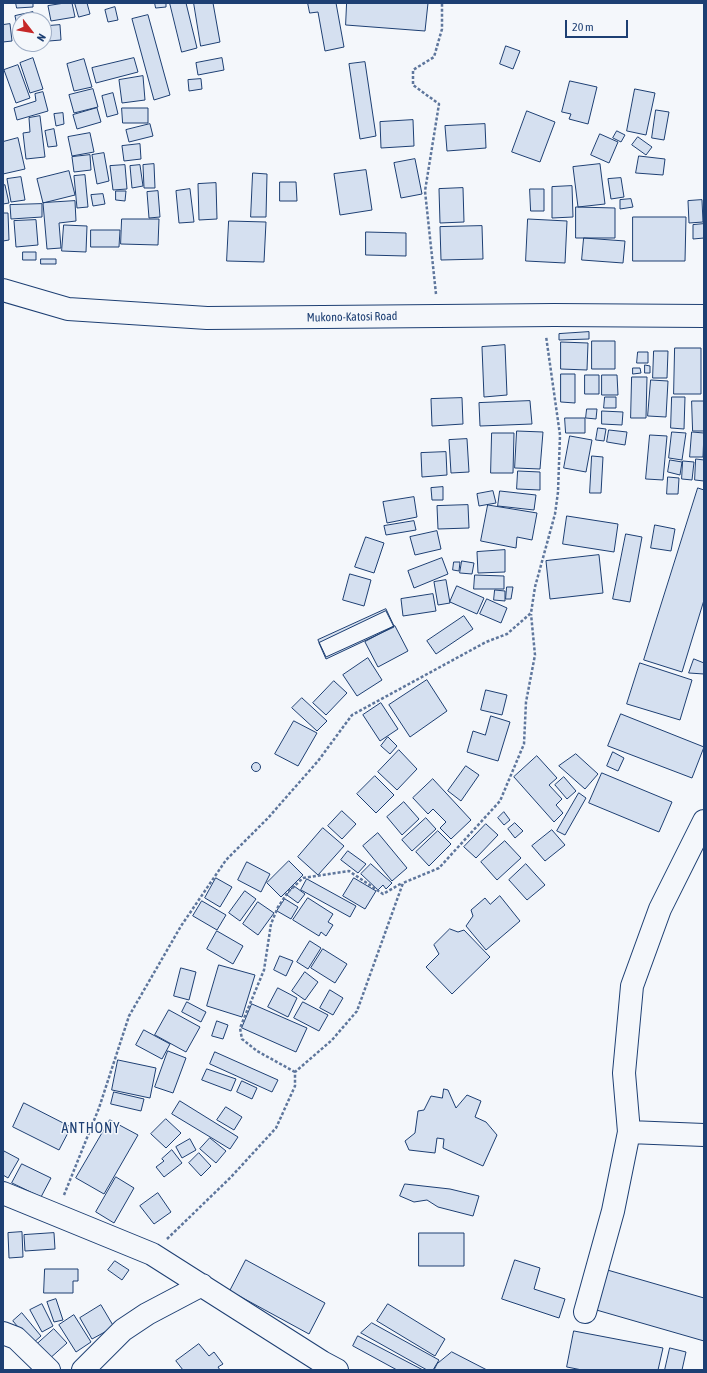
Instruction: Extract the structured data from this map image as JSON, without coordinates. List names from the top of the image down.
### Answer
{
  "streets": {
    "street": ["Mukono-Katosi Road"]
  },
  "districts": ["ANTHONY"],
  "scale_bar": "20 m",
  "north": "bottom right"
}
